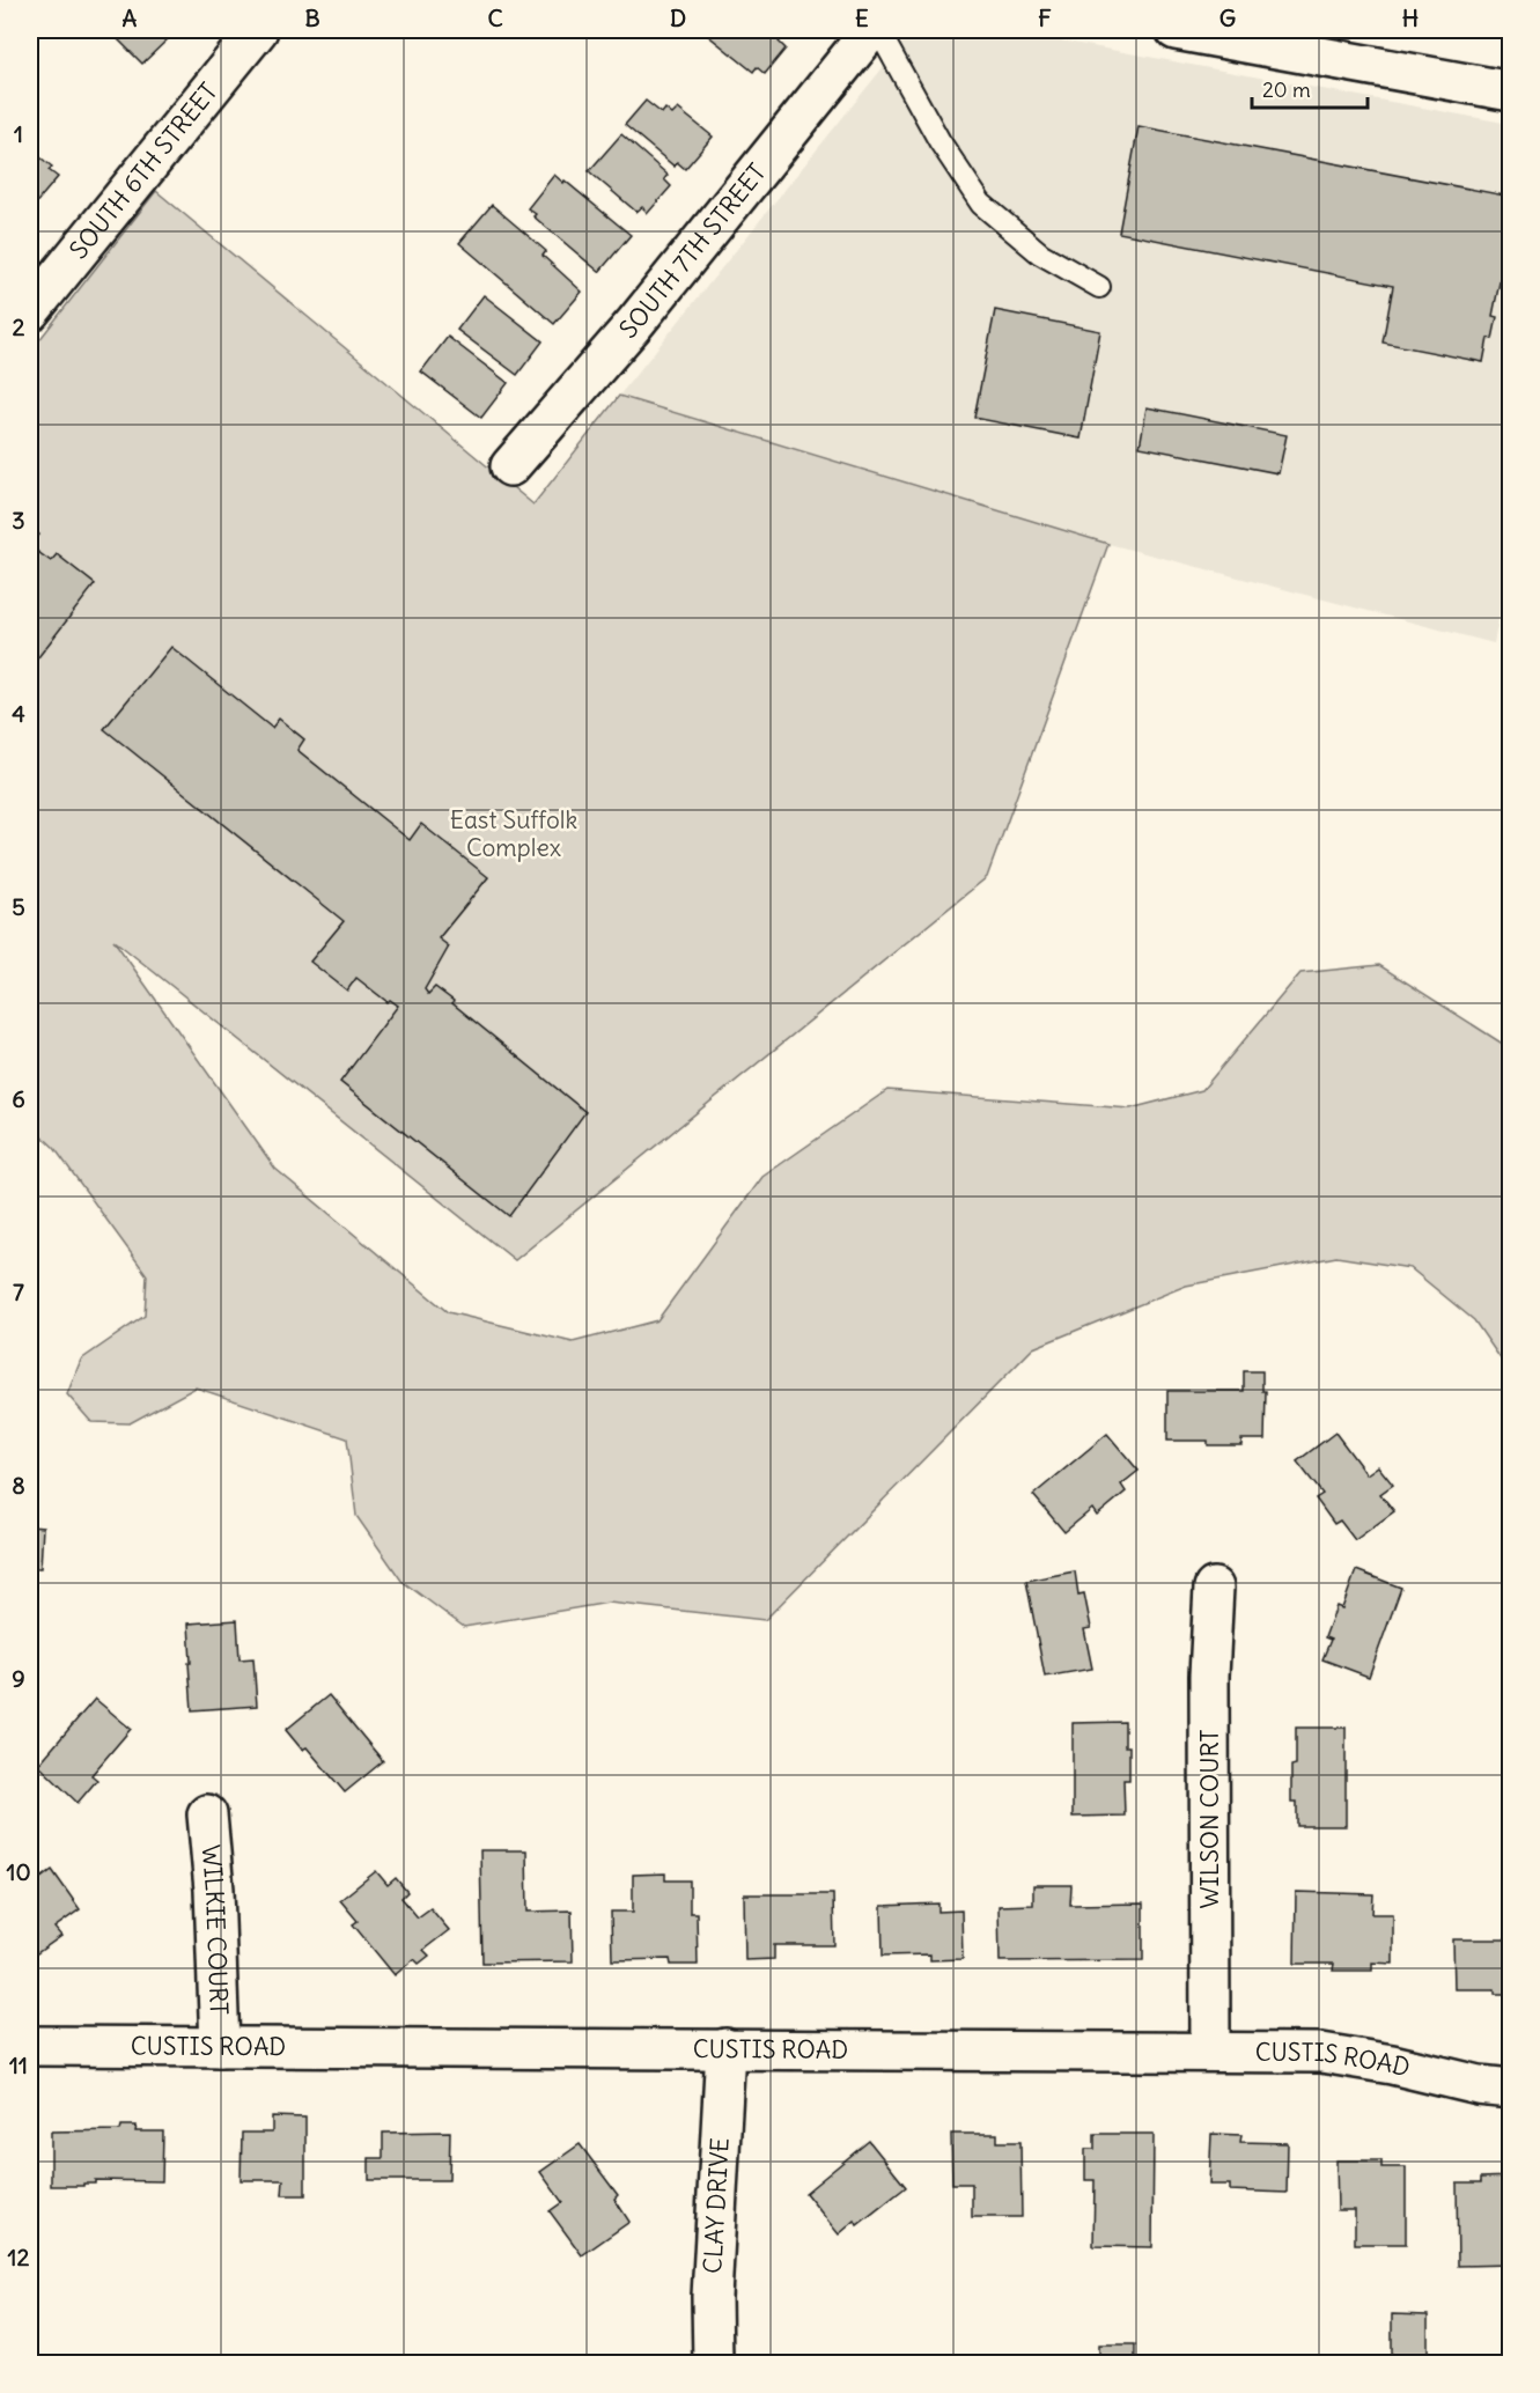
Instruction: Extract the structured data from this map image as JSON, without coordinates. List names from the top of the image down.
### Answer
{
  "streets": {
    "street": [
      "SOUTH 6TH STREET",
      "SOUTH 7TH STREET",
      "WILSON COURT",
      "WILKIE COURT",
      "CUSTIS ROAD",
      "CLAY DRIVE"
    ]
  },
  "crossings": [
    ["WILSON COURT", "CUSTIS ROAD"],
    ["WILKIE COURT", "CUSTIS ROAD"],
    ["CUSTIS ROAD", "CLAY DRIVE"]
  ],
  "parks": ["East Suffolk Complex"],
  "scale_bar": "20 m",
  "grid": {
    "columns": [
      "A",
      "B",
      "C",
      "D",
      "E",
      "F",
      "G",
      "H"
    ],
    "rows": [
      "1",
      "2",
      "3",
      "4",
      "5",
      "6",
      "7",
      "8",
      "9",
      "10",
      "11",
      "12"
    ]
  }
}
